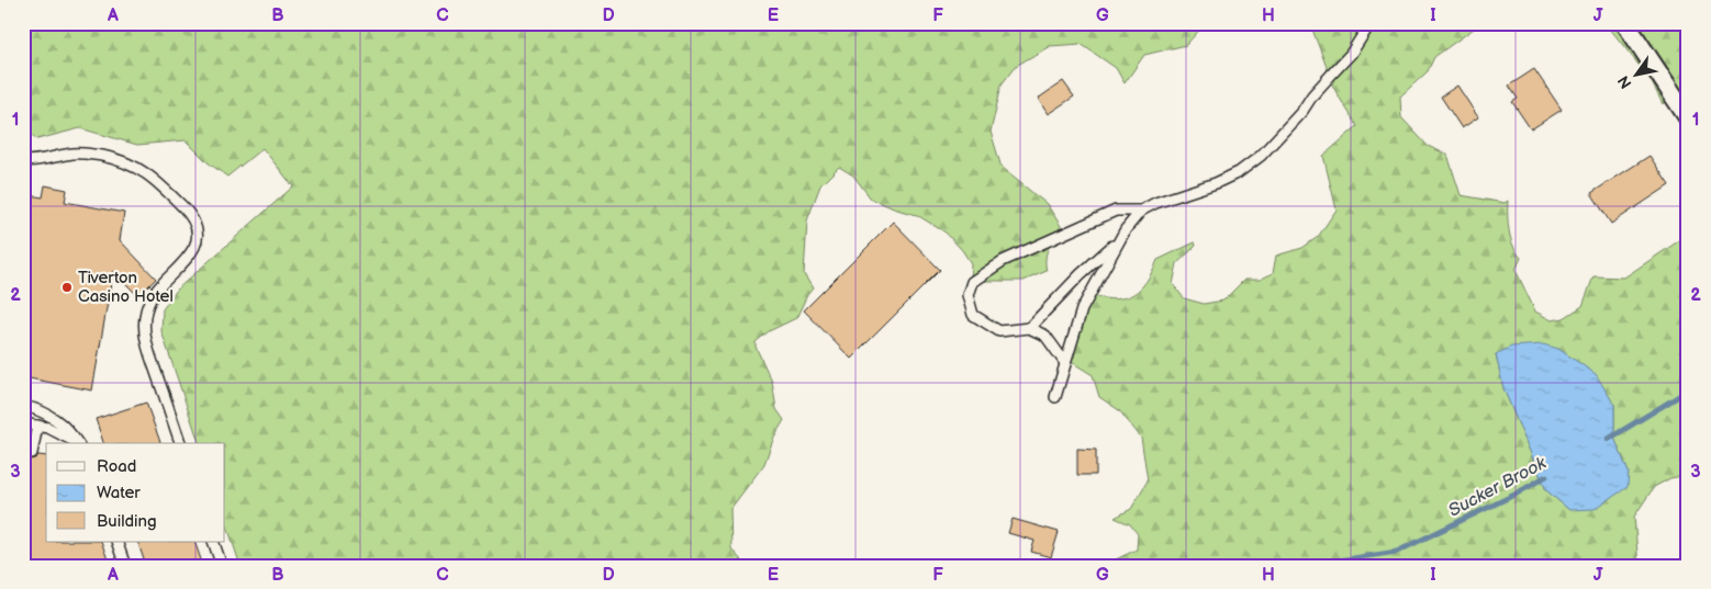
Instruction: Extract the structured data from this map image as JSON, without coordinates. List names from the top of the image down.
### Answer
{
  "water": ["Sucker Brook"],
  "places": ["Tiverton Casino Hotel"],
  "legend": ["Road", "Water", "Building"],
  "north": "bottom left",
  "grid": {
    "columns": [
      "A",
      "B",
      "C",
      "D",
      "E",
      "F",
      "G",
      "H",
      "I",
      "J"
    ],
    "rows": ["1", "2", "3"]
  }
}
